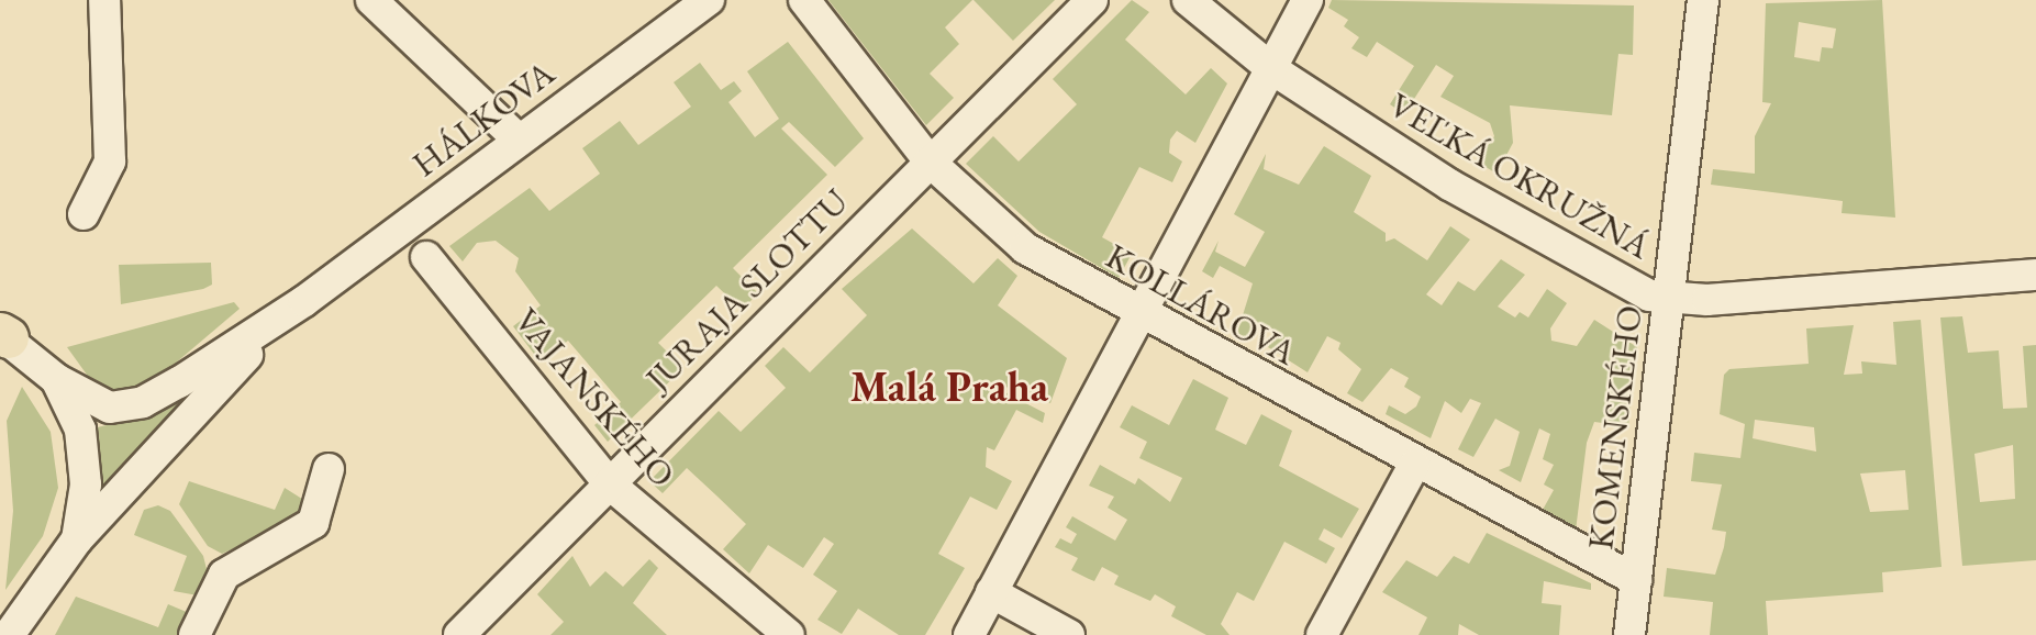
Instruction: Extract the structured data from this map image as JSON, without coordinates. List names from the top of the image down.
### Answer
{
  "streets": {
    "street": [
      "HÁLKOVA",
      "VEĽKÁ OKRUŽNÁ",
      "JURAJA SLOTTU",
      "KOLLÁROVA",
      "VAJANSKÉHO",
      "KOMENSKÉHO"
    ]
  },
  "crossings": [
    ["VEĽKÁ OKRUŽNÁ", "KOMENSKÉHO"],
    ["JURAJA SLOTTU", "KOLLÁROVA"],
    ["JURAJA SLOTTU", "VAJANSKÉHO"],
    ["KOLLÁROVA", "KOMENSKÉHO"]
  ],
  "districts": ["Malá Praha"]
}
